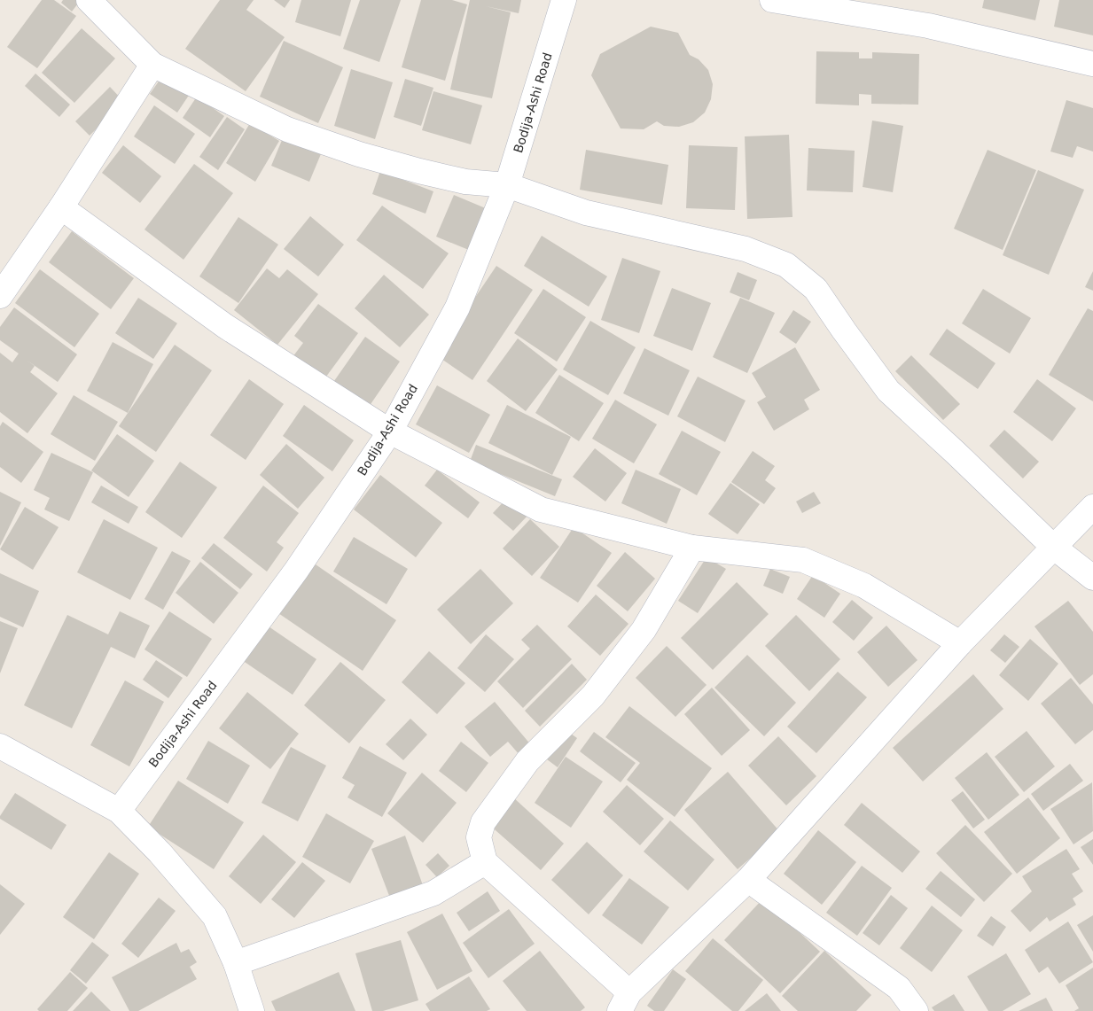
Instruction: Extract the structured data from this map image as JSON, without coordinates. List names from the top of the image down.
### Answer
{
  "streets": {
    "street": ["Bodija-Ashi Road"]
  }
}
